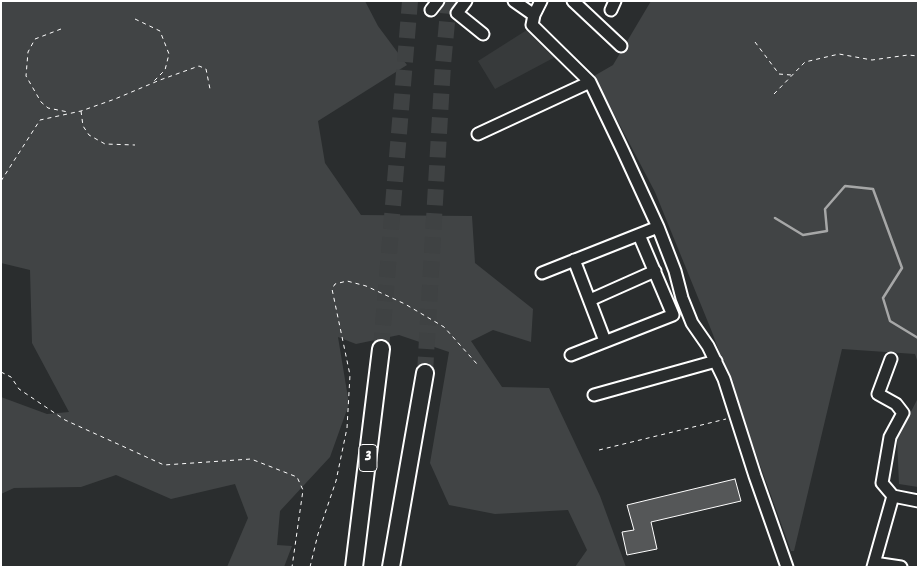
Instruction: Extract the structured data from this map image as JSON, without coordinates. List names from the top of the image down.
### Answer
{
  "streets": {
    "highway": ["3"]
  }
}
